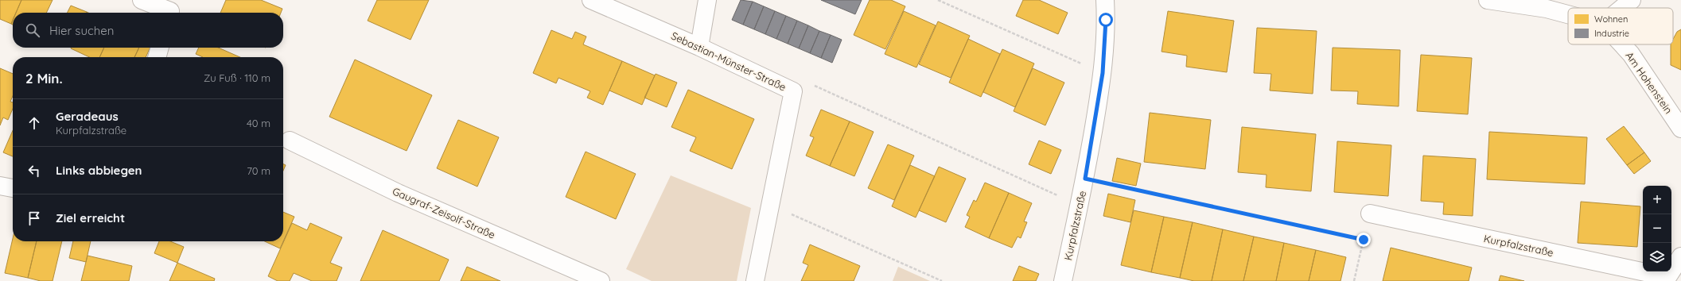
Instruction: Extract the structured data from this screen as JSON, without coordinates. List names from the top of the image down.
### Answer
{
  "streets": {
    "street": [
      "Sebastian-Münster-Straße",
      "Am Hohenstein",
      "Gaugraf-Zeisolf-Straße",
      "Kurpfalzstraße"
    ]
  },
  "legend": ["Wohnen", "Industrie"],
  "page": {
    "search": "Hier suchen",
    "heading": ["2 Min.", "Zu Fuß · 110 m"],
    "list": [
      ["Geradeaus", "Kurpfalzstraße", "40 m"],
      ["Links abbiegen", "70 m"],
      "Ziel erreicht"
    ],
    "map_buttons": ["+", "−"]
  }
}
